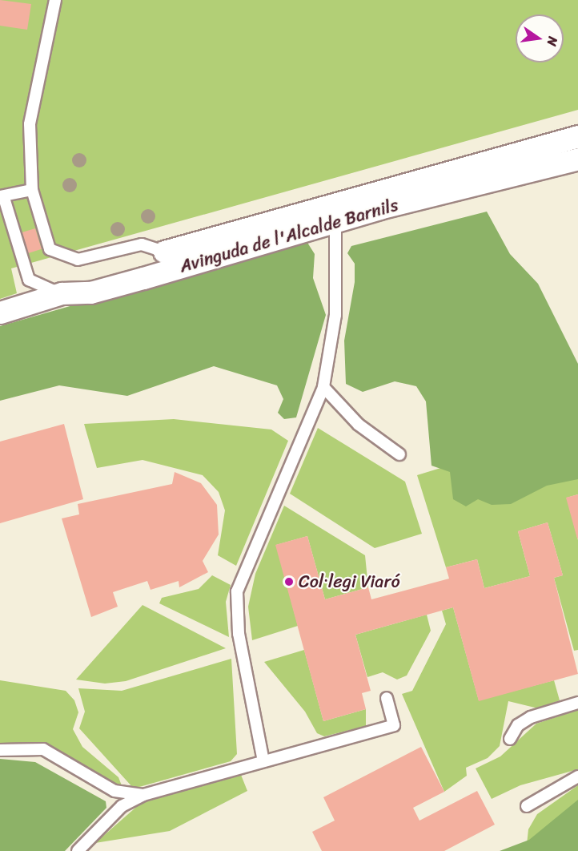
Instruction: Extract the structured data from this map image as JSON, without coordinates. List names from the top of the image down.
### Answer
{
  "streets": {
    "street": ["Avinguda de l'Alcalde Barnils"]
  },
  "places": ["Col·legi Viaró"],
  "north": "right"
}
